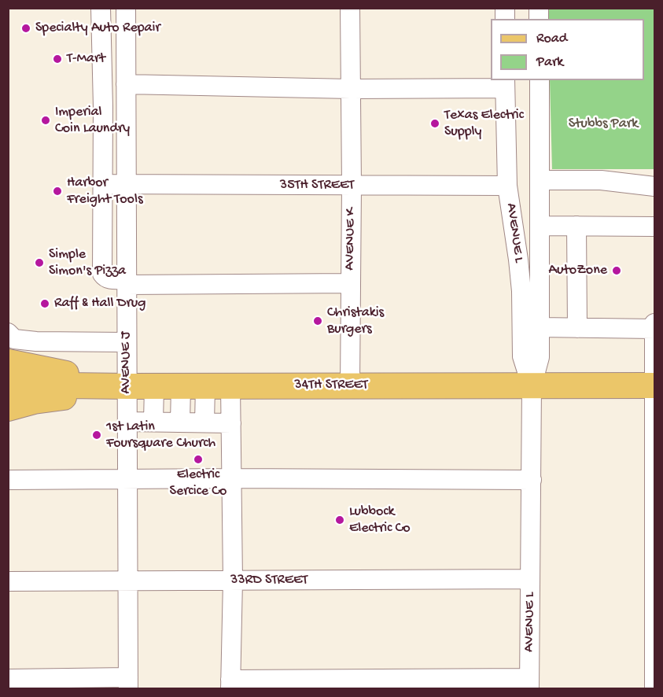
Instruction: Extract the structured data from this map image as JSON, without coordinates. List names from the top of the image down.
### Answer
{
  "streets": {
    "main road": ["34TH STREET"],
    "street": [
      "35TH STREET",
      "AVENUE L",
      "AVENUE K",
      "AVENUE J",
      "33RD STREET"
    ]
  },
  "crossings": [
    ["35TH STREET", "AVENUE L"],
    ["35TH STREET", "AVENUE K"],
    ["35TH STREET", "AVENUE J"],
    ["AVENUE L", "34TH STREET"],
    ["AVENUE L", "33RD STREET"],
    ["AVENUE K", "34TH STREET"],
    ["AVENUE J", "34TH STREET"],
    ["AVENUE J", "33RD STREET"]
  ],
  "parks": ["Stubbs Park"],
  "places": [
    "Specialty Auto Repair",
    "T-Mart",
    "Imperial Coin Laundry",
    "Texas Electric Supply",
    "Harbor Freight Tools",
    "Simple Simon's Pizza",
    "AutoZone",
    "Raff & Hall Drug",
    "Christakis Burgers",
    "1st Latin Foursquare Church",
    "Electric Sercice Co",
    "Lubbock Electric Co"
  ],
  "legend": ["Road", "Park"]
}
